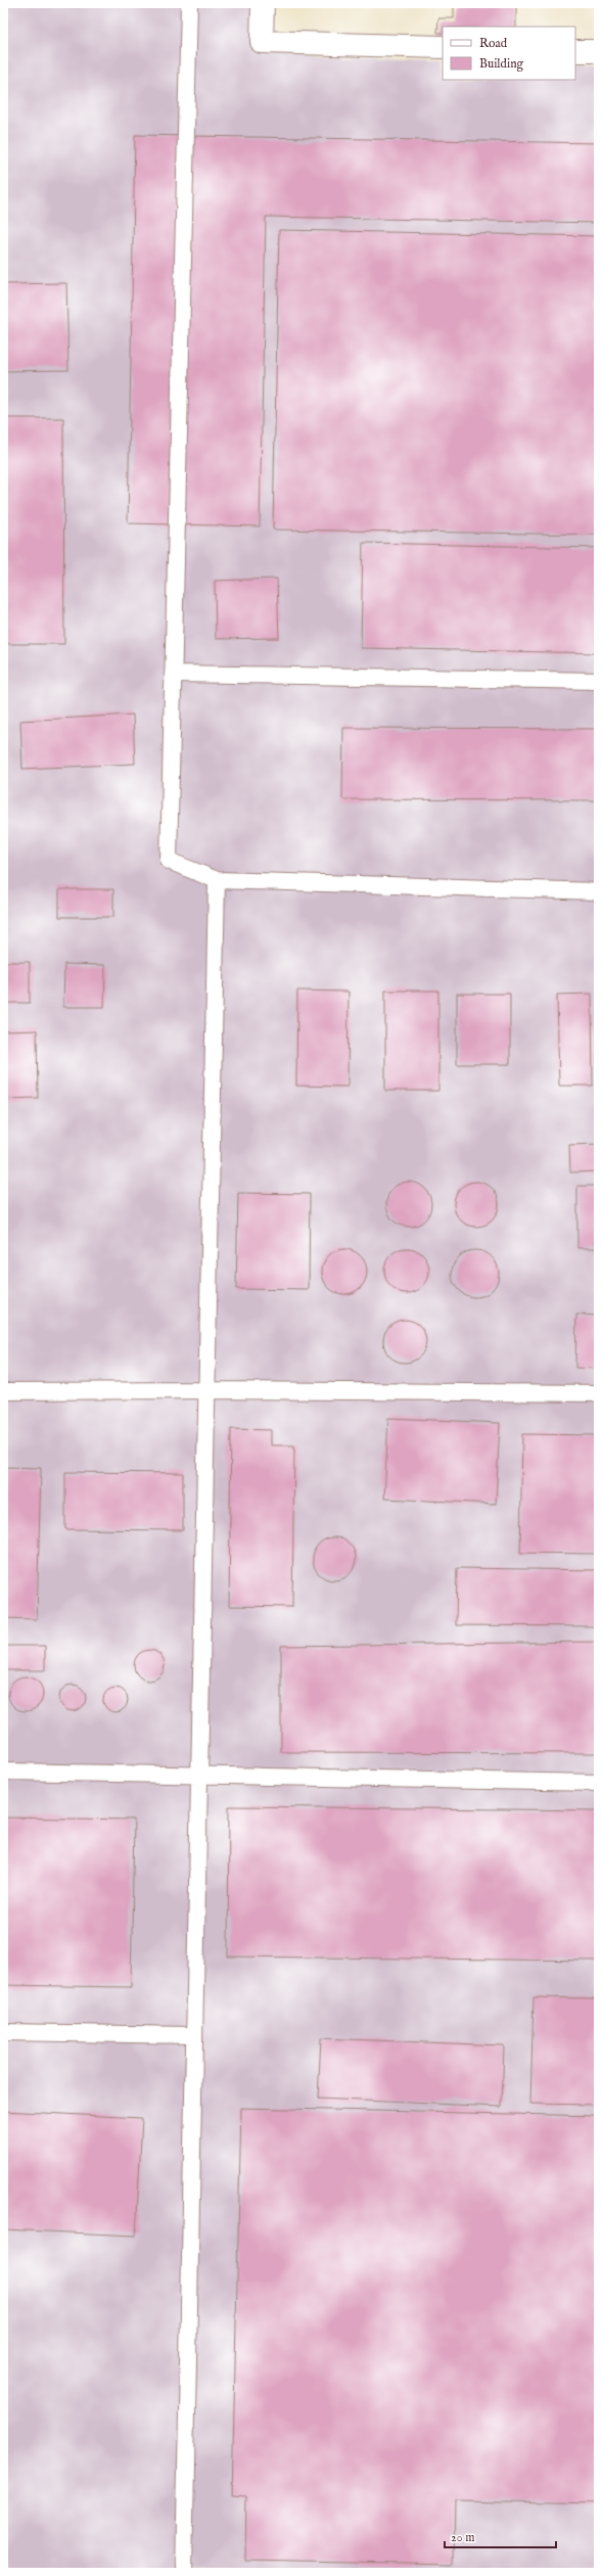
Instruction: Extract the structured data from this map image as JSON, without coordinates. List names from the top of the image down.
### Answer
{
  "legend": ["Road", "Building"],
  "scale_bar": "20 m"
}
